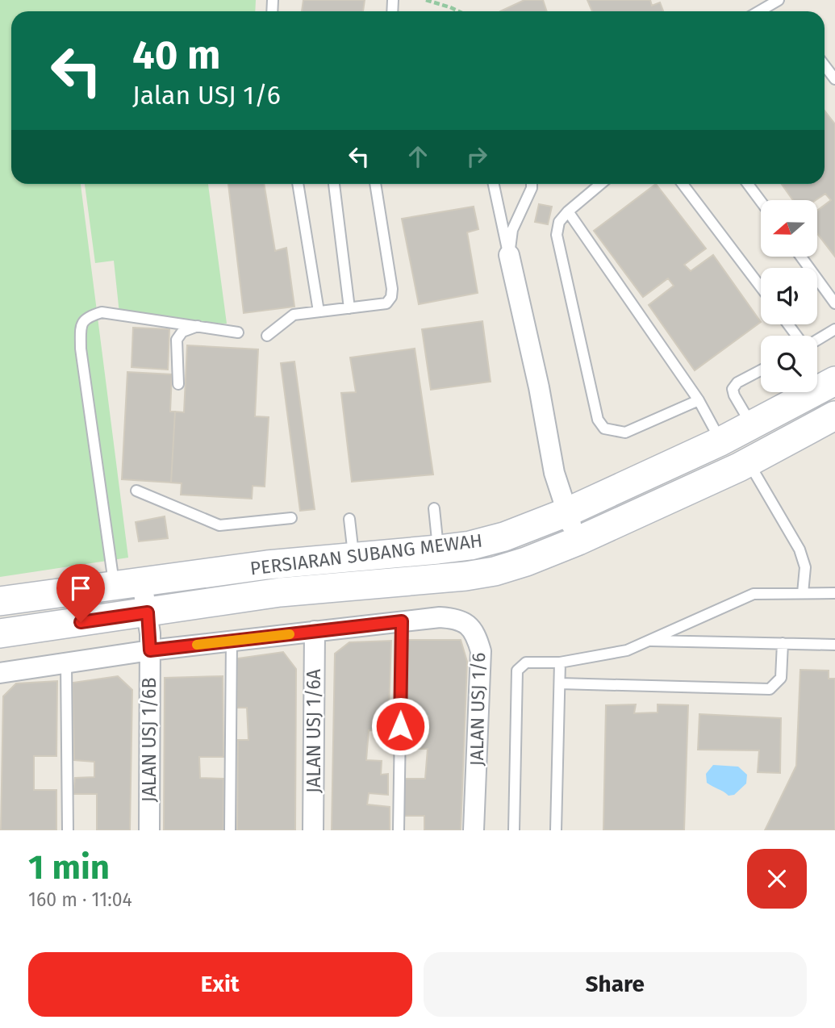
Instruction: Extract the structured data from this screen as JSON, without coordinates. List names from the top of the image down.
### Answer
{
  "streets": {
    "main road": ["PERSIARAN SUBANG MEWAH"],
    "street": ["JALAN USJ 1/6", "JALAN USJ 1/6A", "JALAN USJ 1/6B"]
  },
  "crossings": [
    ["PERSIARAN SUBANG MEWAH", "JALAN USJ 1/6B"],
    ["JALAN USJ 1/6", "JALAN USJ 1/6A"],
    ["JALAN USJ 1/6", "JALAN USJ 1/6B"]
  ],
  "north": "left",
  "page": {
    "turn": ["40 m", "Jalan USJ 1/6"],
    "heading": ["1 min", "160 m · 11:04"],
    "buttons": ["Exit", "Share"]
  }
}
